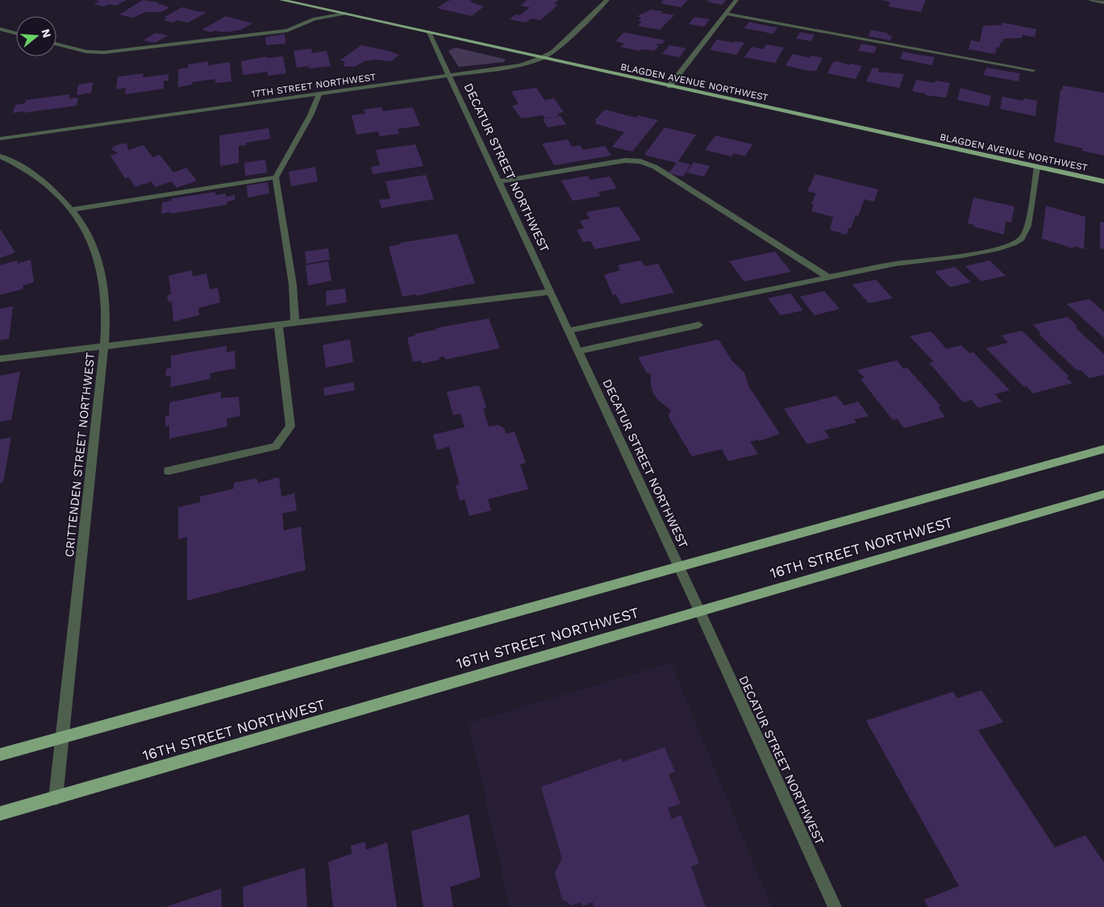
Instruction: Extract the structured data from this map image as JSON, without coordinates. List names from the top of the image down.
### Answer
{
  "streets": {
    "main road": ["BLAGDEN AVENUE NORTHWEST", "16TH STREET NORTHWEST"],
    "street": ["17TH STREET NORTHWEST", "DECATUR STREET NORTHWEST", "CRITTENDEN STREET NORTHWEST"]
  },
  "crossings": [
    ["BLAGDEN AVENUE NORTHWEST", "17TH STREET NORTHWEST"],
    ["BLAGDEN AVENUE NORTHWEST", "DECATUR STREET NORTHWEST"],
    ["17TH STREET NORTHWEST", "DECATUR STREET NORTHWEST"],
    ["DECATUR STREET NORTHWEST", "16TH STREET NORTHWEST"],
    ["CRITTENDEN STREET NORTHWEST", "16TH STREET NORTHWEST"]
  ],
  "north": "right"
}
